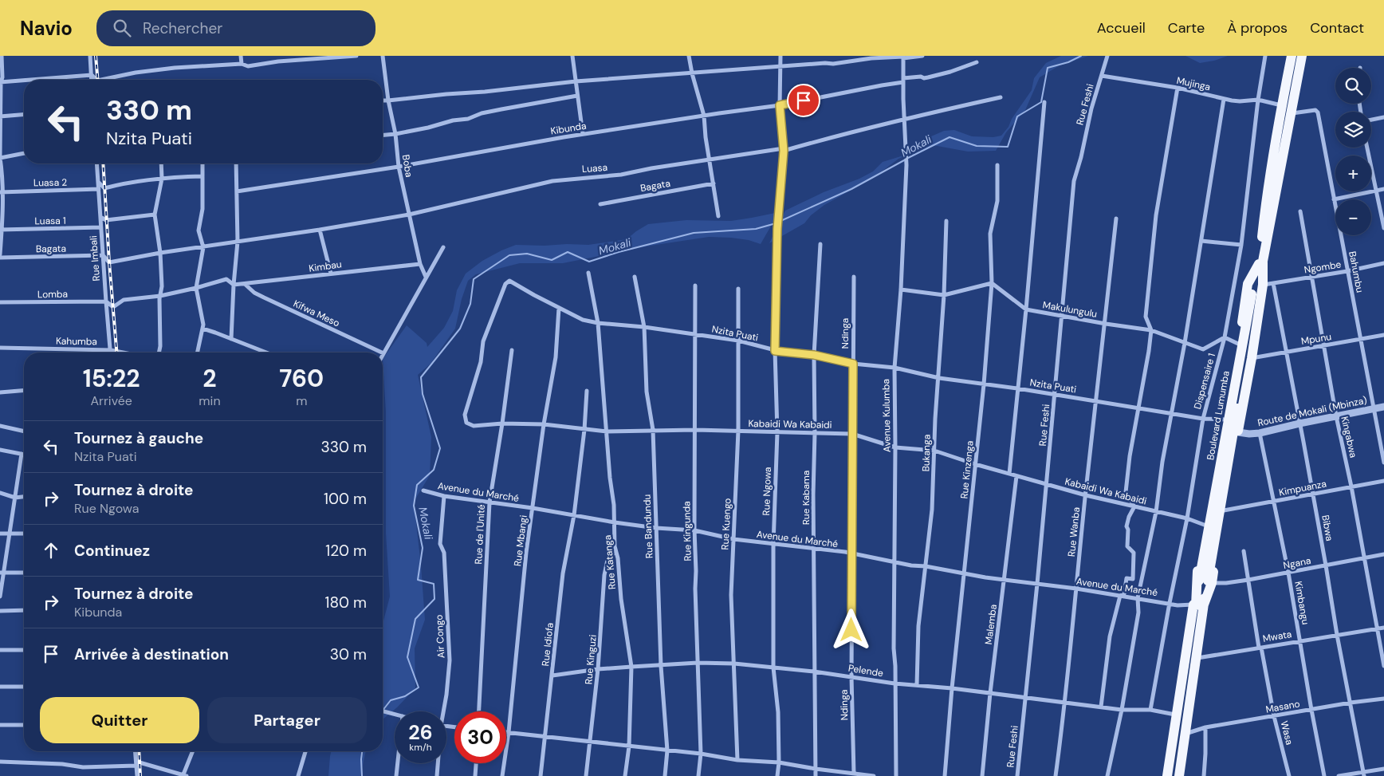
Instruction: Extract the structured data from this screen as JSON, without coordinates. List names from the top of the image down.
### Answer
{
  "streets": {
    "highway": ["Boulevard Lumumba"],
    "street": [
      "Mujinga",
      "Rue Feshi",
      "Kibunda",
      "Boba",
      "Luasa",
      "Luasa 2",
      "Bagata",
      "Luasa 1",
      "Rue Imbali",
      "Kimbau",
      "Ngombe",
      "Bahumbu",
      "Lomba",
      "Makulungulu",
      "Kifwa Meso",
      "Nzita Puati",
      "Ndinga",
      "Mpunu",
      "Kahumba",
      "Dispensaire 1",
      "Route de Mokali (Mbinza)",
      "Avenue Kulumba",
      "Kabaidi Wa Kabaidi",
      "Kingabwa",
      "Bukanga",
      "Rue Kinzenga",
      "Kimpuanza",
      "Rue Ngowa",
      "Avenue du Marché",
      "Rue Kabama",
      "Rue Kuengo",
      "Rue Bandundu",
      "Bibwa",
      "Rue Kingunda",
      "Rue Wanba",
      "Rue de l'Unité",
      "Rue Mbangi",
      "Rue Katanga",
      "Ngana",
      "Kimbangu",
      "Malemba",
      "Air Congo",
      "Mwata",
      "Rue Idiofa",
      "Rue Kinguzi",
      "Pelende",
      "Masano",
      "Wasa"
    ]
  },
  "crossings": [
    ["Mujinga", "Rue Feshi"],
    ["Mujinga", "Dispensaire 1"],
    ["Mujinga", "Boulevard Lumumba"],
    ["Rue Feshi", "Makulungulu"],
    ["Rue Feshi", "Nzita Puati"],
    ["Rue Feshi", "Kabaidi Wa Kabaidi"],
    ["Rue Feshi", "Avenue du Marché"],
    ["Rue Feshi", "Pelende"],
    ["Kibunda", "Boba"],
    ["Kibunda", "Avenue Kulumba"],
    ["Kibunda", "Rue Ngowa"],
    ["Boba", "Luasa"],
    ["Boba", "Kimbau"],
    ["Luasa", "Bagata"],
    ["Luasa", "Avenue Kulumba"],
    ["Luasa", "Rue Ngowa"],
    ["Luasa 2", "Rue Imbali"],
    ["Bagata", "Rue Imbali"],
    ["Luasa 1", "Rue Imbali"],
    ["Rue Imbali", "Lomba"],
    ["Rue Imbali", "Kahumba"],
    ["Kimbau", "Kifwa Meso"],
    ["Ngombe", "Bahumbu"],
    ["Ngombe", "Kingabwa"],
    ["Ngombe", "Bibwa"],
    ["Bahumbu", "Mpunu"],
    ["Bahumbu", "Route de Mokali (Mbinza)"],
    ["Bahumbu", "Boulevard Lumumba"],
    ["Makulungulu", "Dispensaire 1"],
    ["Makulungulu", "Rue Kinzenga"],
    ["Makulungulu", "Rue Wanba"],
    ["Nzita Puati", "Ndinga"],
    ["Nzita Puati", "Dispensaire 1"],
    ["Nzita Puati", "Avenue Kulumba"],
    ["Nzita Puati", "Kabaidi Wa Kabaidi"],
    ["Nzita Puati", "Bukanga"],
    ["Nzita Puati", "Rue Kinzenga"],
    ["Nzita Puati", "Rue Ngowa"],
    ["Nzita Puati", "Rue Kabama"],
    ["Nzita Puati", "Rue Kuengo"],
    ["Nzita Puati", "Rue Bandundu"],
    ["Nzita Puati", "Rue Kingunda"],
    ["Nzita Puati", "Rue Wanba"],
    ["Nzita Puati", "Rue Mbangi"],
    ["Nzita Puati", "Rue Katanga"],
    ["Ndinga", "Kabaidi Wa Kabaidi"],
    ["Ndinga", "Avenue du Marché"],
    ["Ndinga", "Pelende"],
    ["Mpunu", "Kingabwa"],
    ["Mpunu", "Bibwa"],
    ["Dispensaire 1", "Kabaidi Wa Kabaidi"],
    ["Dispensaire 1", "Avenue du Marché"],
    ["Dispensaire 1", "Pelende"],
    ["Route de Mokali (Mbinza)", "Kingabwa"],
    ["Route de Mokali (Mbinza)", "Bibwa"],
    ["Route de Mokali (Mbinza)", "Kimbangu"],
    ["Avenue Kulumba", "Kabaidi Wa Kabaidi"],
    ["Avenue Kulumba", "Avenue du Marché"],
    ["Avenue Kulumba", "Pelende"],
    ["Boulevard Lumumba", "Avenue du Marché"],
    ["Boulevard Lumumba", "Ngana"],
    ["Boulevard Lumumba", "Mwata"],
    ["Boulevard Lumumba", "Pelende"],
    ["Boulevard Lumumba", "Masano"],
    ["Kabaidi Wa Kabaidi", "Bukanga"],
    ["Kabaidi Wa Kabaidi", "Rue Kinzenga"],
    ["Kabaidi Wa Kabaidi", "Rue Ngowa"],
    ["Kabaidi Wa Kabaidi", "Rue Kabama"],
    ["Kabaidi Wa Kabaidi", "Rue Kuengo"],
    ["Kabaidi Wa Kabaidi", "Rue Bandundu"],
    ["Kabaidi Wa Kabaidi", "Rue Kingunda"],
    ["Kabaidi Wa Kabaidi", "Rue Wanba"],
    ["Kabaidi Wa Kabaidi", "Rue de l'Unité"],
    ["Kabaidi Wa Kabaidi", "Rue Mbangi"],
    ["Kabaidi Wa Kabaidi", "Rue Katanga"],
    ["Kabaidi Wa Kabaidi", "Malemba"],
    ["Kabaidi Wa Kabaidi", "Rue Idiofa"],
    ["Kingabwa", "Kimpuanza"],
    ["Kingabwa", "Ngana"],
    ["Kingabwa", "Mwata"],
    ["Bukanga", "Avenue du Marché"],
    ["Bukanga", "Pelende"],
    ["Rue Kinzenga", "Avenue du Marché"],
    ["Rue Kinzenga", "Pelende"],
    ["Kimpuanza", "Bibwa"],
    ["Kimpuanza", "Kimbangu"],
    ["Rue Ngowa", "Avenue du Marché"],
    ["Rue Ngowa", "Pelende"],
    ["Avenue du Marché", "Rue Kabama"],
    ["Avenue du Marché", "Rue Kuengo"],
    ["Avenue du Marché", "Rue Bandundu"],
    ["Avenue du Marché", "Rue Kingunda"],
    ["Avenue du Marché", "Rue Wanba"],
    ["Avenue du Marché", "Rue de l'Unité"],
    ["Avenue du Marché", "Rue Mbangi"],
    ["Avenue du Marché", "Rue Katanga"],
    ["Avenue du Marché", "Malemba"],
    ["Avenue du Marché", "Air Congo"],
    ["Avenue du Marché", "Rue Idiofa"],
    ["Rue Kabama", "Pelende"],
    ["Rue Kuengo", "Pelende"],
    ["Rue Bandundu", "Pelende"],
    ["Bibwa", "Ngana"],
    ["Bibwa", "Mwata"],
    ["Bibwa", "Masano"],
    ["Rue Kingunda", "Pelende"],
    ["Rue Wanba", "Pelende"],
    ["Rue Katanga", "Rue Kinguzi"],
    ["Rue Katanga", "Pelende"],
    ["Ngana", "Kimbangu"],
    ["Ngana", "Wasa"],
    ["Kimbangu", "Mwata"],
    ["Kimbangu", "Masano"],
    ["Malemba", "Pelende"],
    ["Mwata", "Wasa"],
    ["Rue Idiofa", "Pelende"],
    ["Rue Kinguzi", "Pelende"],
    ["Masano", "Wasa"]
  ],
  "water": ["Mokali"],
  "page": {
    "header": "Navio",
    "search": "Rechercher",
    "nav": [
      "Accueil",
      "Carte",
      "À propos",
      "Contact"
    ],
    "map_buttons": ["+", "−"],
    "turn": ["330 m", "Nzita Puati"],
    "eta": [
      "15:22",
      "Arrivée",
      "2",
      "min",
      "760",
      "m"
    ],
    "list": [
      {
        "name": "Tournez à gauche",
        "note": "Nzita Puati",
        "value": "330 m"
      },
      {
        "name": "Tournez à droite",
        "note": "Rue Ngowa",
        "value": "100 m"
      },
      {
        "name": "Continuez",
        "value": "120 m"
      },
      {
        "name": "Tournez à droite",
        "note": "Kibunda",
        "value": "180 m"
      },
      {
        "name": "Arrivée à destination",
        "value": "30 m"
      }
    ],
    "buttons": ["Quitter", "Partager"],
    "speed": "26 km/h",
    "limit": "30"
  }
}
